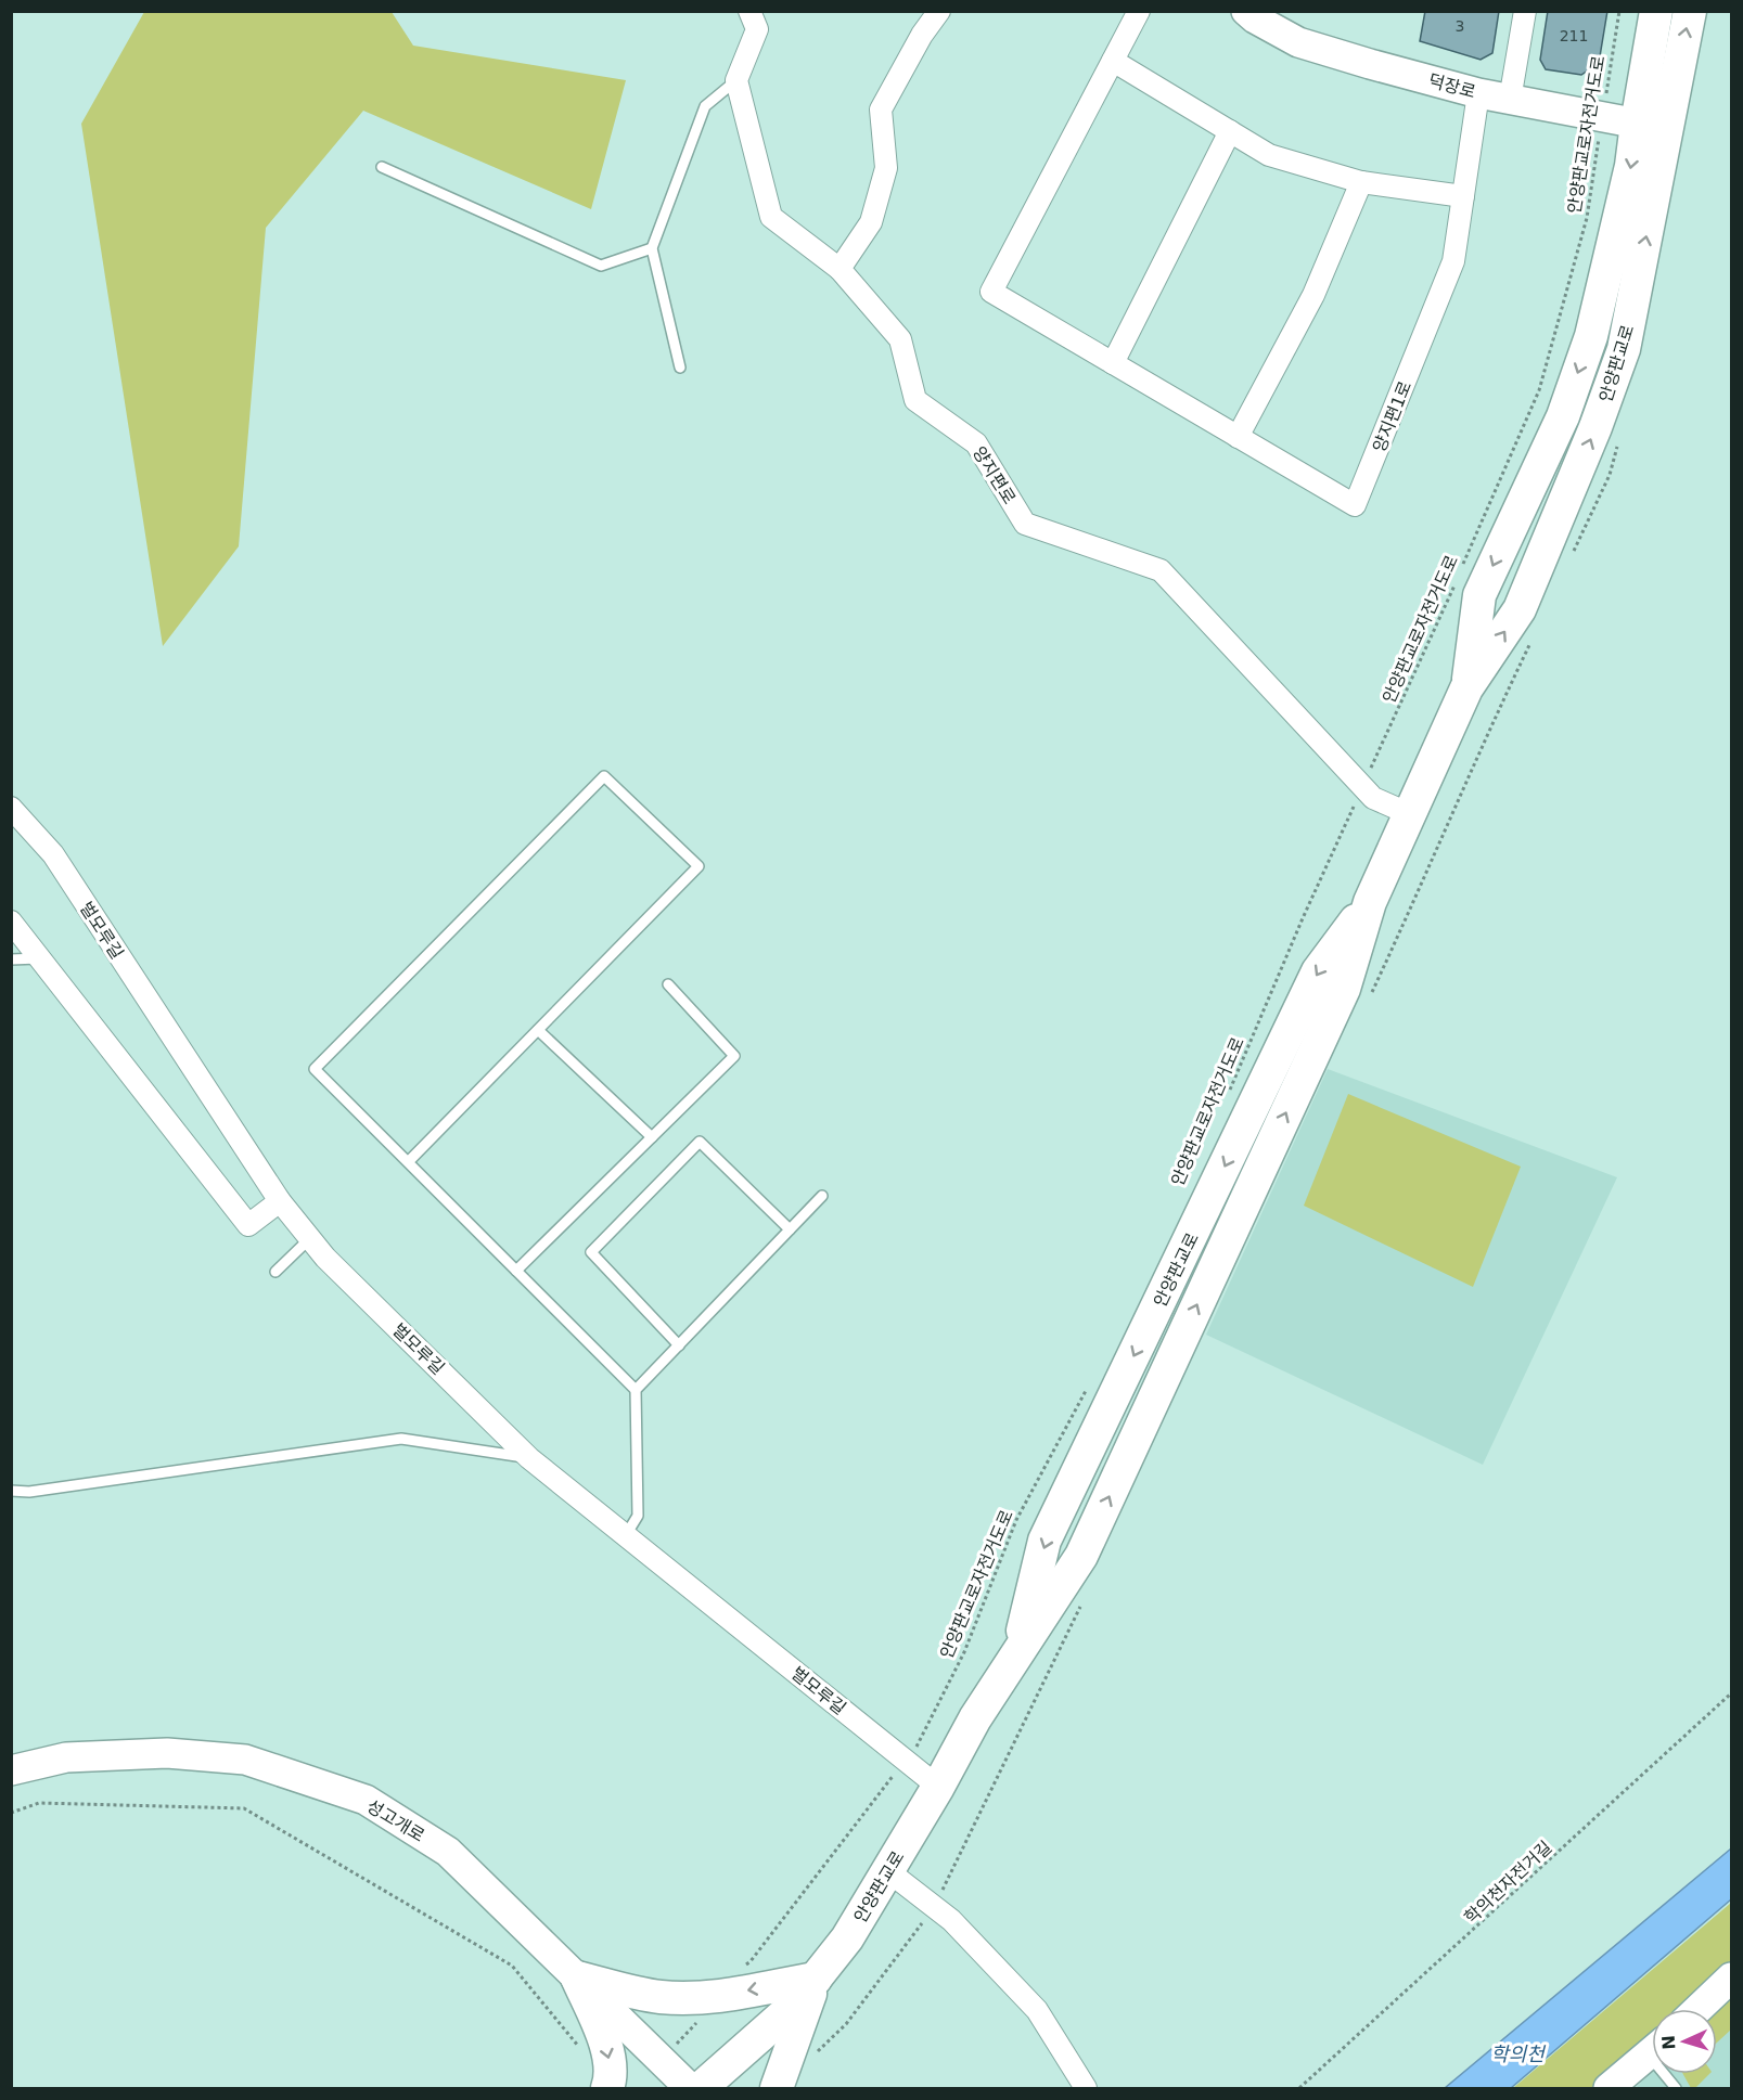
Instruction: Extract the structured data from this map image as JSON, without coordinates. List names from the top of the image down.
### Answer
{
  "streets": {
    "main road": ["안양판교로"],
    "street": [
      "덕장로",
      "양지편1로",
      "양지편로",
      "벌모루길",
      "성고개로"
    ],
    "path": ["안양판교로자전거도로", "학의천자전거길"]
  },
  "crossings": [
    ["덕장로", "안양판교로자전거도로"],
    ["덕장로", "안양판교로"],
    ["덕장로", "양지편1로"],
    ["안양판교로자전거도로", "양지편로"],
    ["안양판교로자전거도로", "벌모루길"],
    ["안양판교로", "양지편로"],
    ["안양판교로", "벌모루길"]
  ],
  "water": ["학의천"],
  "house_numbers": ["3", "211"],
  "north": "left"
}
